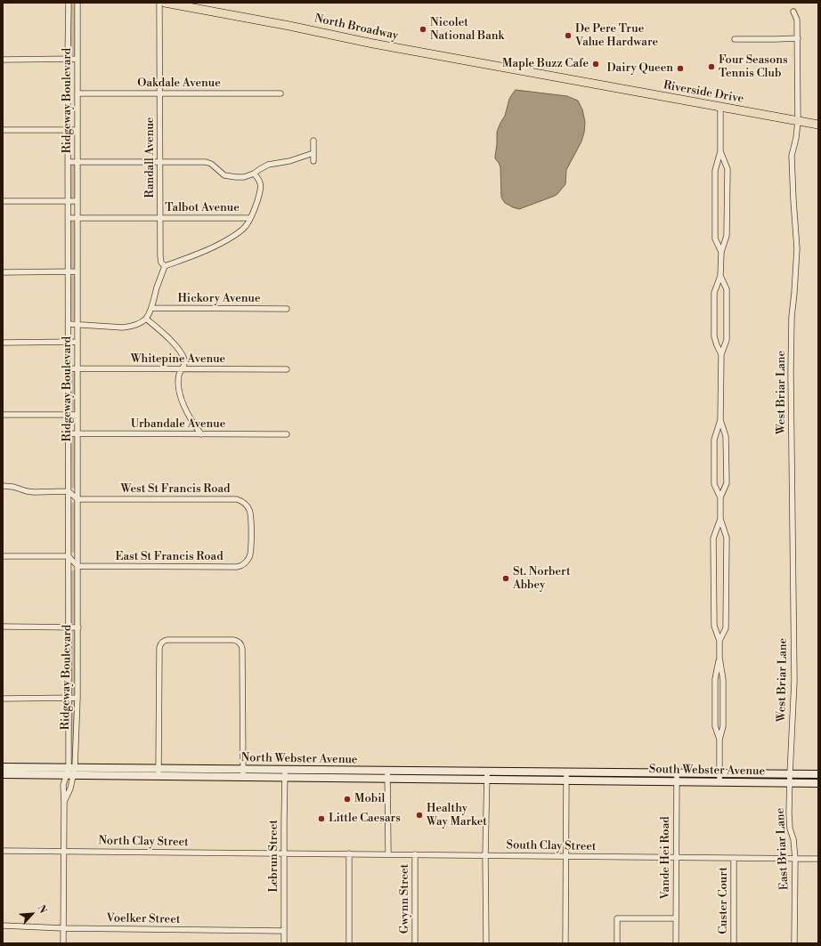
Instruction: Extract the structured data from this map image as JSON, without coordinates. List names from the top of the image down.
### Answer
{
  "streets": {
    "main road": [
      "North Broadway",
      "Riverside Drive",
      "North Webster Avenue",
      "South Webster Avenue"
    ],
    "street": [
      "Oakdale Avenue",
      "Ridgeway Boulevard",
      "Randall Avenue",
      "Talbot Avenue",
      "Hickory Avenue",
      "Whitepine Avenue",
      "West Briar Lane",
      "Urbandale Avenue",
      "West St Francis Road",
      "East St Francis Road",
      "North Clay Street",
      "South Clay Street",
      "East Briar Lane",
      "Lebrun Street",
      "Vande Hei Road",
      "Gwynn Street",
      "Custer Court",
      "Voelker Street"
    ]
  },
  "crossings": [
    ["North Broadway", "Riverside Drive"],
    ["Oakdale Avenue", "Ridgeway Boulevard"],
    ["Oakdale Avenue", "Randall Avenue"],
    ["Riverside Drive", "West Briar Lane"],
    ["Ridgeway Boulevard", "Talbot Avenue"],
    ["Ridgeway Boulevard", "Whitepine Avenue"],
    ["Ridgeway Boulevard", "Urbandale Avenue"],
    ["Ridgeway Boulevard", "West St Francis Road"],
    ["Ridgeway Boulevard", "East St Francis Road"],
    ["Ridgeway Boulevard", "North Webster Avenue"],
    ["Randall Avenue", "Talbot Avenue"],
    ["West Briar Lane", "South Webster Avenue"],
    ["West Briar Lane", "East Briar Lane"],
    ["West St Francis Road", "East St Francis Road"],
    ["North Webster Avenue", "South Webster Avenue"],
    ["North Webster Avenue", "Lebrun Street"],
    ["South Webster Avenue", "East Briar Lane"],
    ["South Webster Avenue", "Vande Hei Road"],
    ["North Clay Street", "South Clay Street"],
    ["North Clay Street", "Lebrun Street"],
    ["South Clay Street", "East Briar Lane"],
    ["South Clay Street", "Lebrun Street"],
    ["South Clay Street", "Vande Hei Road"],
    ["South Clay Street", "Gwynn Street"],
    ["South Clay Street", "Custer Court"],
    ["Lebrun Street", "Voelker Street"]
  ],
  "places": [
    "Nicolet National Bank",
    "De Pere True Value Hardware",
    "Maple Buzz Cafe",
    "Four Seasons Tennis Club",
    "Dairy Queen",
    "St. Norbert Abbey",
    "Mobil",
    "Healthy Way Market",
    "Little Caesars"
  ],
  "north": "top right"
}
